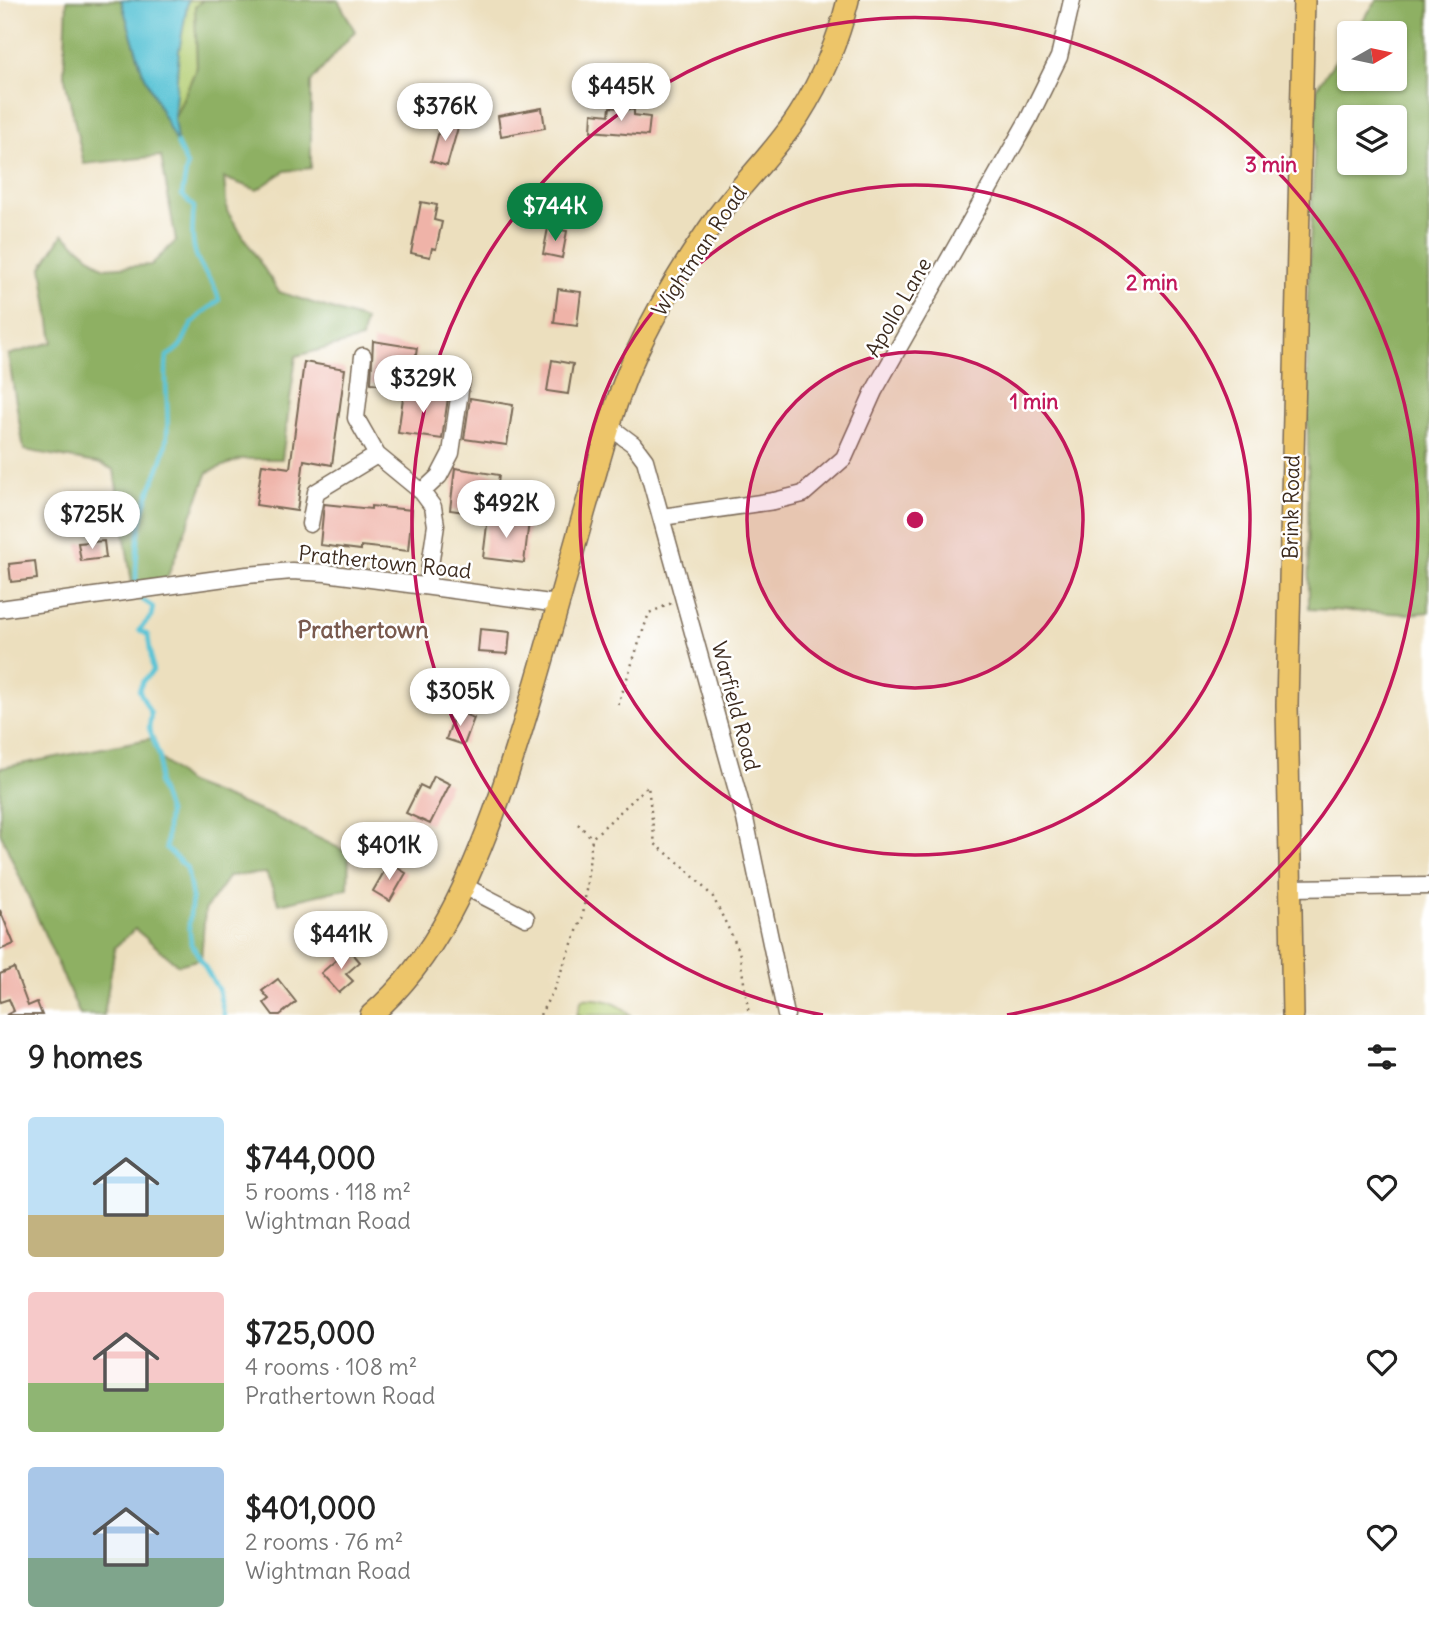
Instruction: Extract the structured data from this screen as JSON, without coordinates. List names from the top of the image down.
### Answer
{
  "streets": {
    "main road": ["Wightman Road", "Brink Road"],
    "street": ["Apollo Lane", "Prathertown Road", "Warfield Road"]
  },
  "crossings": [
    ["Wightman Road", "Prathertown Road"],
    ["Wightman Road", "Warfield Road"],
    ["Apollo Lane", "Warfield Road"]
  ],
  "districts": ["Prathertown"],
  "north": "right",
  "page": {
    "price": [
      "$445K",
      "$376K",
      "$744K",
      "$329K",
      "$492K",
      "$725K",
      "$305K",
      "$401K",
      "$441K"
    ],
    "heading": "9 homes",
    "list": [
      {
        "name": "$744,000",
        "note": "5 rooms · 118 m² · Wightman Road"
      },
      {
        "name": "$725,000",
        "note": "4 rooms · 108 m² · Prathertown Road"
      },
      {
        "name": "$401,000",
        "note": "2 rooms · 76 m² · Wightman Road"
      }
    ]
  },
  "rings": ["3 min", "2 min", "1 min"]
}
